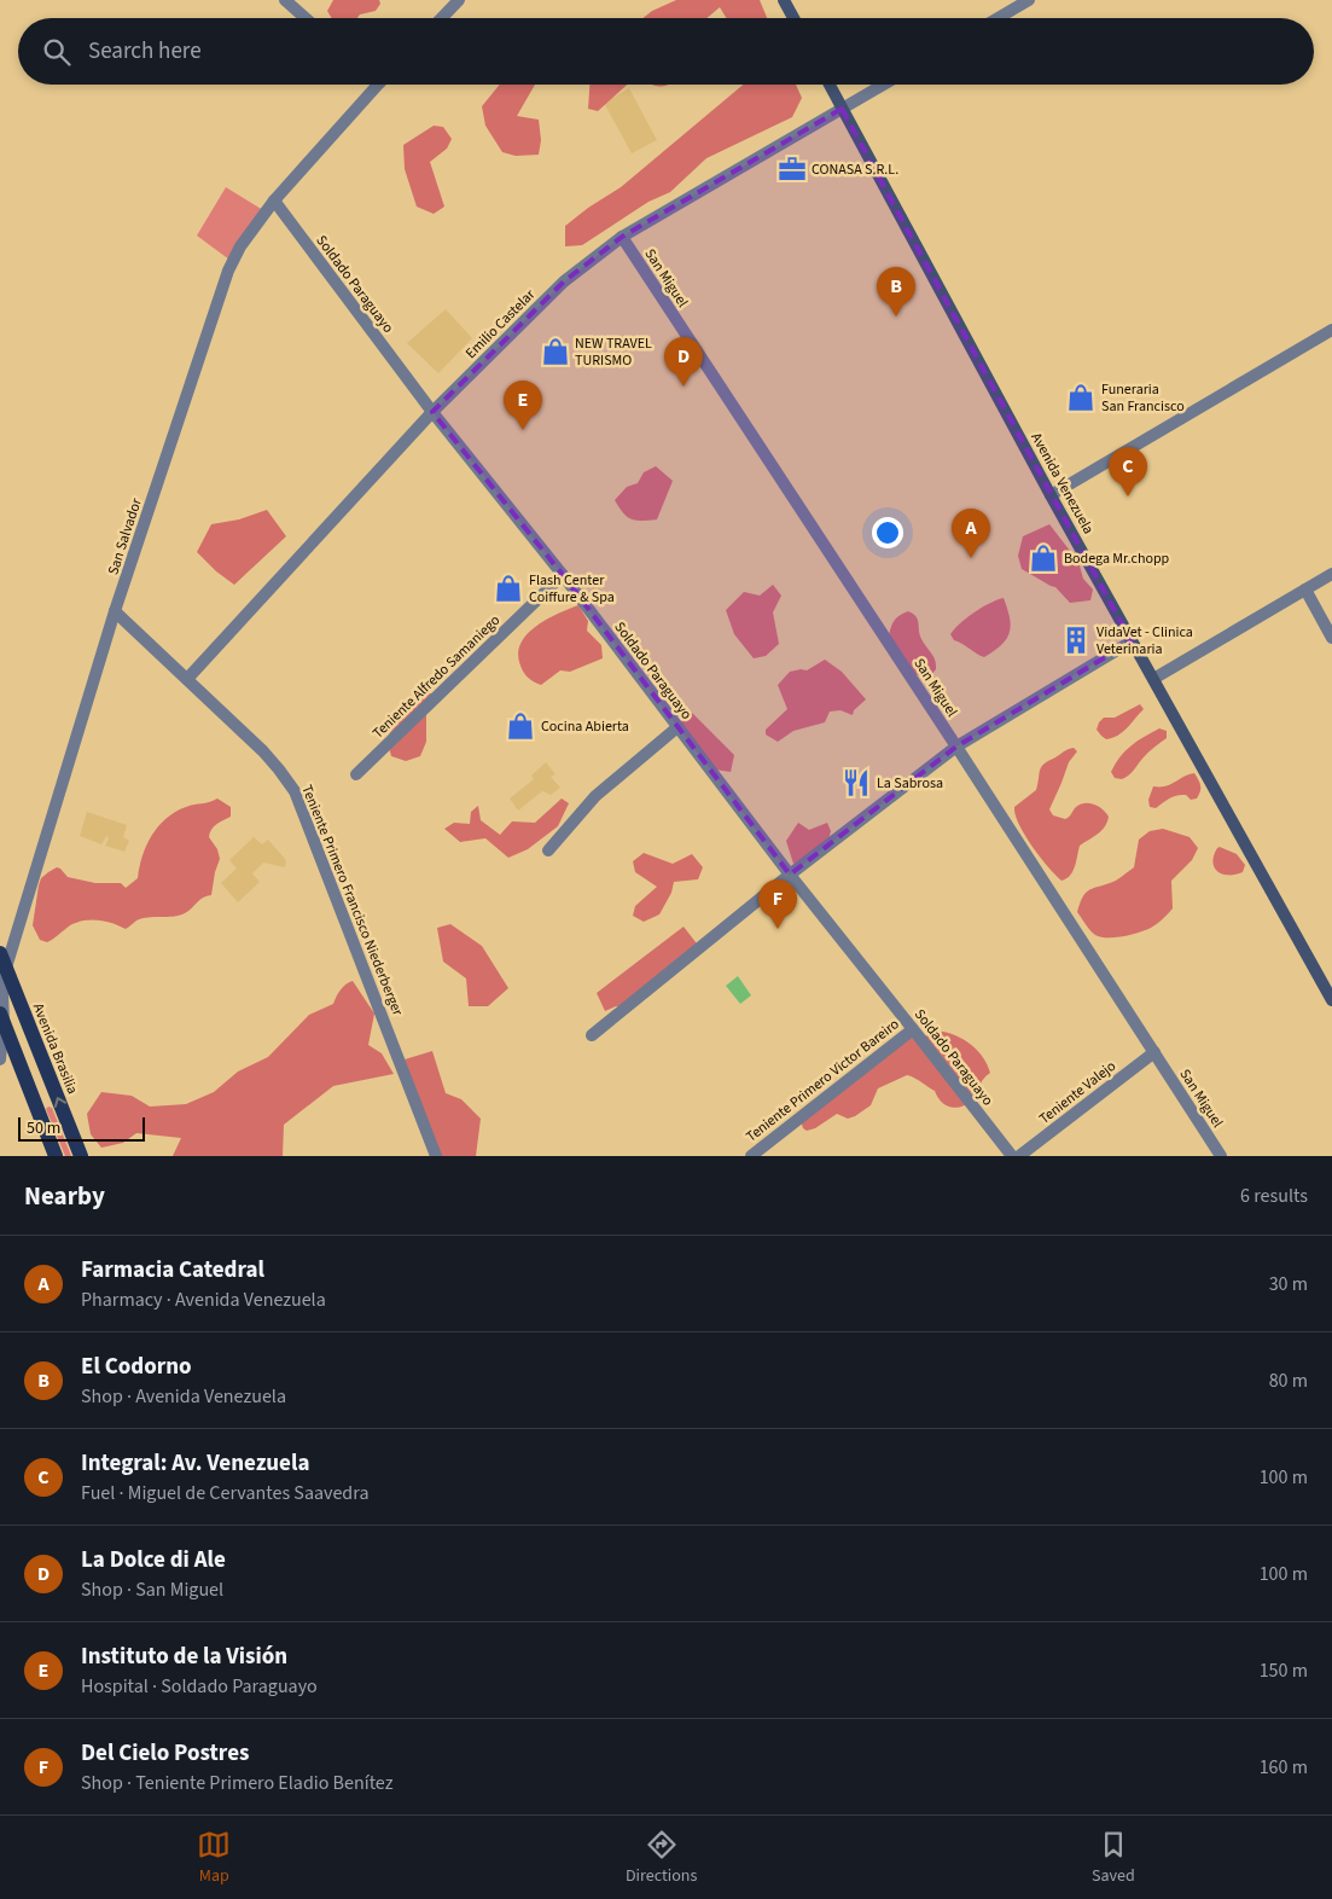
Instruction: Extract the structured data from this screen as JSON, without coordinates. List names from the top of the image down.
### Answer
{
  "streets": {
    "main road": ["Avenida Venezuela", "Avenida Brasilia"],
    "street": [
      "San Miguel",
      "Soldado Paraguayo",
      "Emilio Castelar",
      "San Salvador",
      "Teniente Alfredo Samaniego",
      "Teniente Primero Francisco Niederberger",
      "Teniente Primero Victor Bareiro",
      "Teniente Valejo"
    ]
  },
  "crossings": [
    ["San Miguel", "Emilio Castelar"],
    ["San Miguel", "Teniente Valejo"],
    ["Soldado Paraguayo", "Emilio Castelar"],
    ["Soldado Paraguayo", "San Salvador"],
    ["Soldado Paraguayo", "Teniente Alfredo Samaniego"],
    ["Soldado Paraguayo", "Teniente Primero Victor Bareiro"],
    ["Emilio Castelar", "Avenida Venezuela"],
    ["Emilio Castelar", "Teniente Primero Francisco Niederberger"],
    ["San Salvador", "Teniente Primero Francisco Niederberger"],
    ["San Salvador", "Avenida Brasilia"]
  ],
  "places": {
    "office": ["CONASA S.R.L."],
    "shop": [
      "NEW TRAVEL TURISMO",
      "Funeraria San Francisco",
      "Bodega Mr.chopp",
      "Flash Center Coiffure & Spa",
      "Cocina Abierta"
    ],
    "building": ["VidaVet - Clinica Veterinaria"],
    "restaurant": ["La Sabrosa"]
  },
  "scale_bar": "50 m",
  "page": {
    "search": "Search here",
    "pins": [
      "B",
      "D",
      "E",
      "C",
      "A",
      "F"
    ],
    "scale": "50 m",
    "heading": ["Nearby", "6 results"],
    "list": [
      {
        "mark": "A",
        "name": "Farmacia Catedral",
        "note": "Pharmacy · Avenida Venezuela",
        "value": "30 m"
      },
      {
        "mark": "B",
        "name": "El Codorno",
        "note": "Shop · Avenida Venezuela",
        "value": "80 m"
      },
      {
        "mark": "C",
        "name": "Integral: Av. Venezuela",
        "note": "Fuel · Miguel de Cervantes Saavedra",
        "value": "100 m"
      },
      {
        "mark": "D",
        "name": "La Dolce di Ale",
        "note": "Shop · San Miguel",
        "value": "100 m"
      },
      {
        "mark": "E",
        "name": "Instituto de la Visión",
        "note": "Hospital · Soldado Paraguayo",
        "value": "150 m"
      },
      {
        "mark": "F",
        "name": "Del Cielo Postres",
        "note": "Shop · Teniente Primero Eladio Benítez",
        "value": "160 m"
      }
    ],
    "nav": ["Map", "Directions", "Saved"]
  }
}
